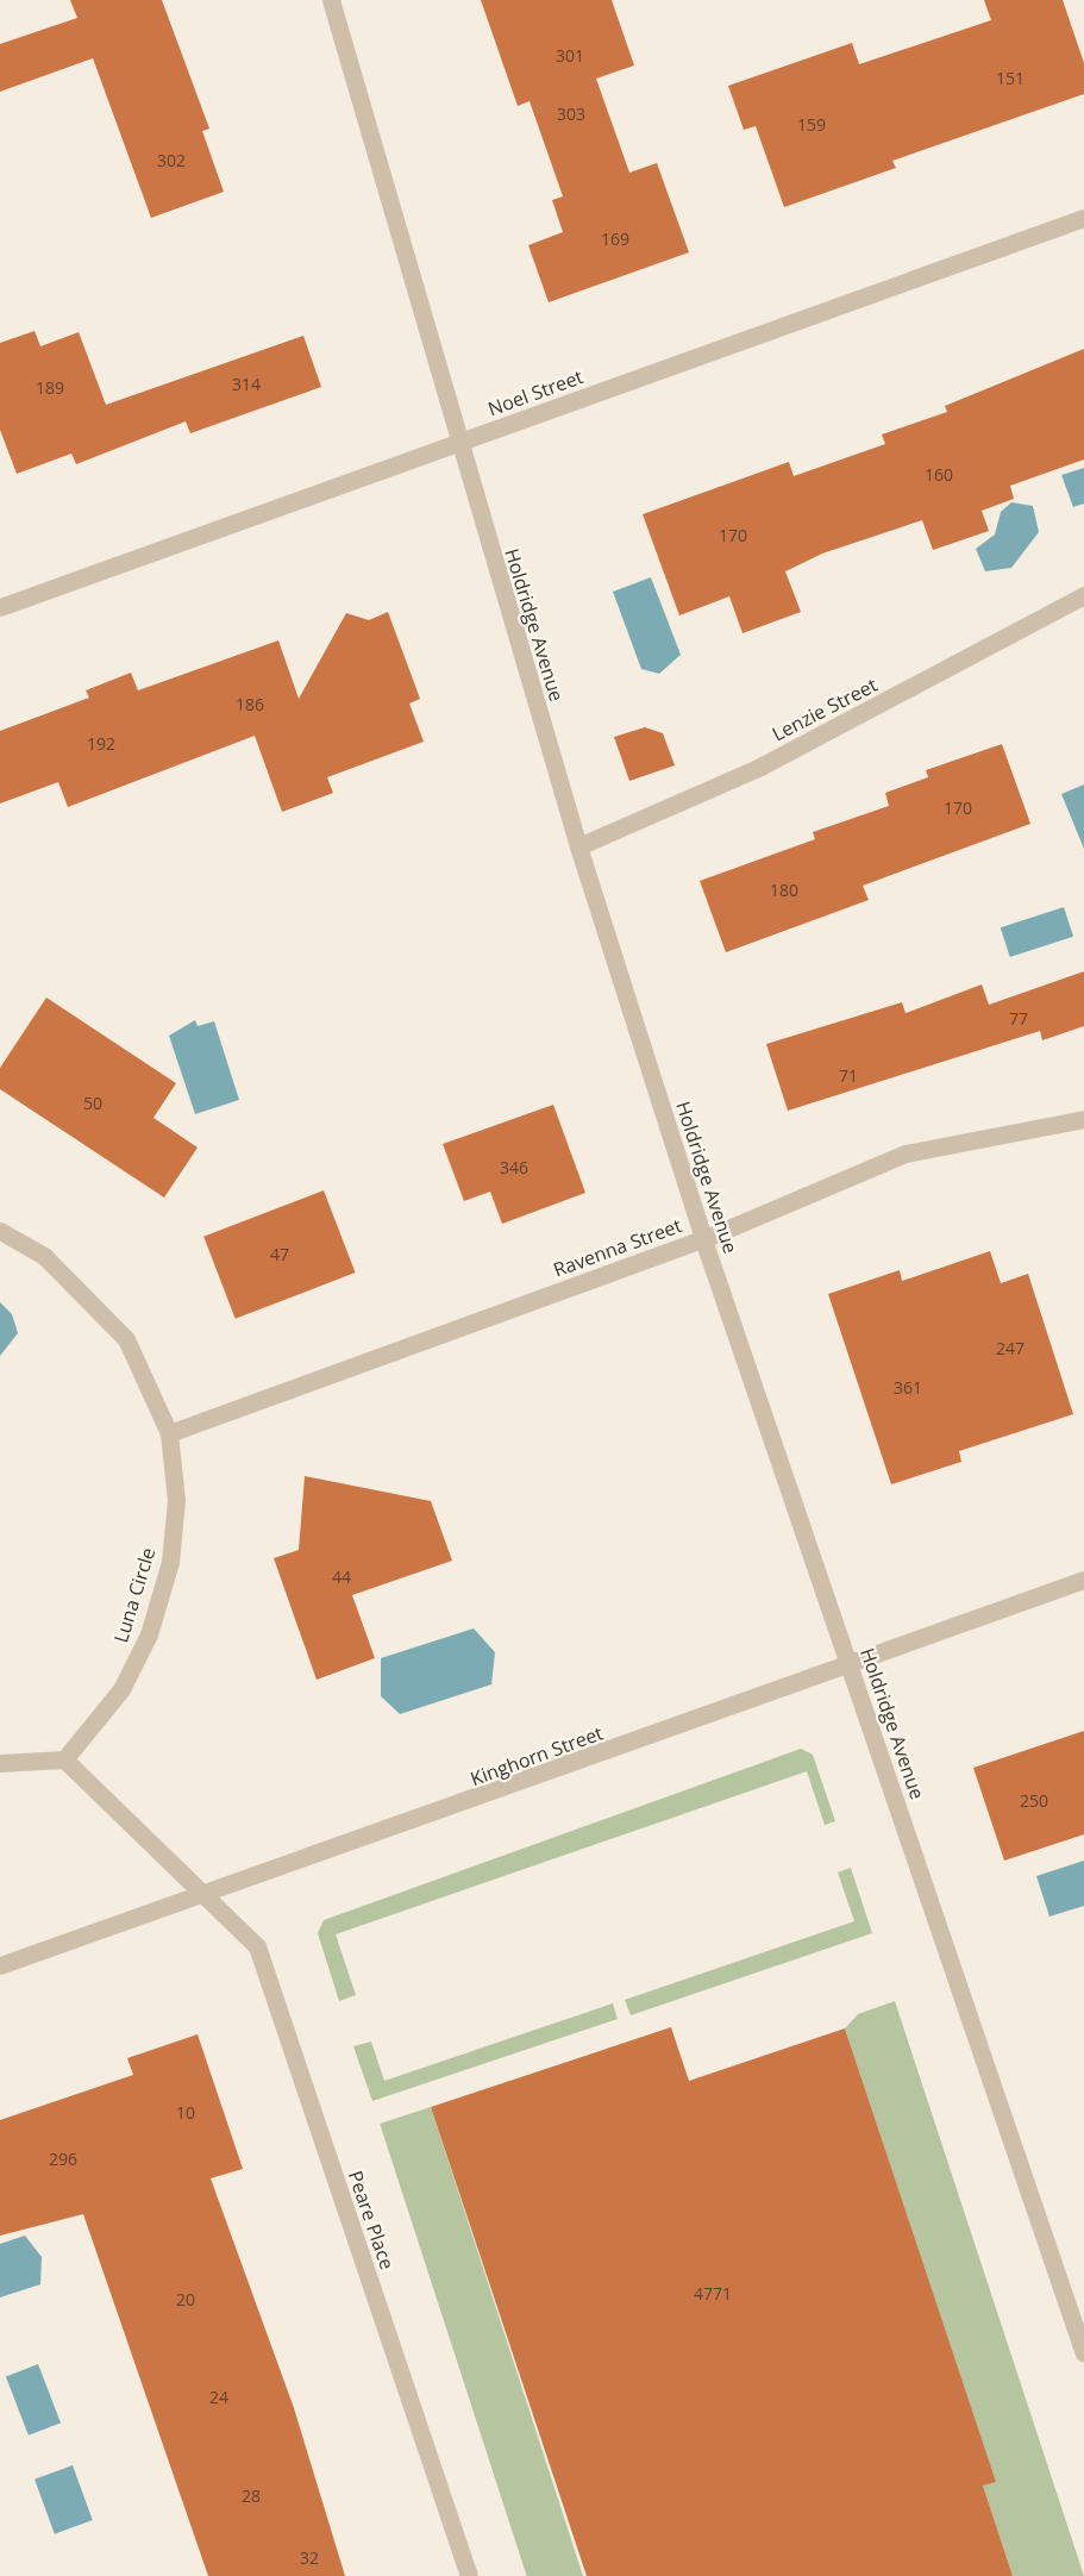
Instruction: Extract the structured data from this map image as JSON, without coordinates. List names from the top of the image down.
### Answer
{
  "streets": {
    "street": [
      "Noel Street",
      "Holdridge Avenue",
      "Lenzie Street",
      "Ravenna Street",
      "Luna Circle",
      "Kinghorn Street",
      "Peare Place"
    ]
  },
  "crossings": [
    ["Noel Street", "Holdridge Avenue"],
    ["Holdridge Avenue", "Lenzie Street"],
    ["Holdridge Avenue", "Ravenna Street"],
    ["Holdridge Avenue", "Kinghorn Street"],
    ["Ravenna Street", "Luna Circle"],
    ["Kinghorn Street", "Peare Place"]
  ],
  "house_numbers": [
    "301",
    "151",
    "303",
    "159",
    "302",
    "169",
    "314",
    "189",
    "160",
    "170",
    "186",
    "192",
    "170",
    "180",
    "77",
    "71",
    "50",
    "346",
    "47",
    "247",
    "361",
    "44",
    "250",
    "10",
    "296",
    "4771",
    "20",
    "24",
    "28",
    "32"
  ]
}
